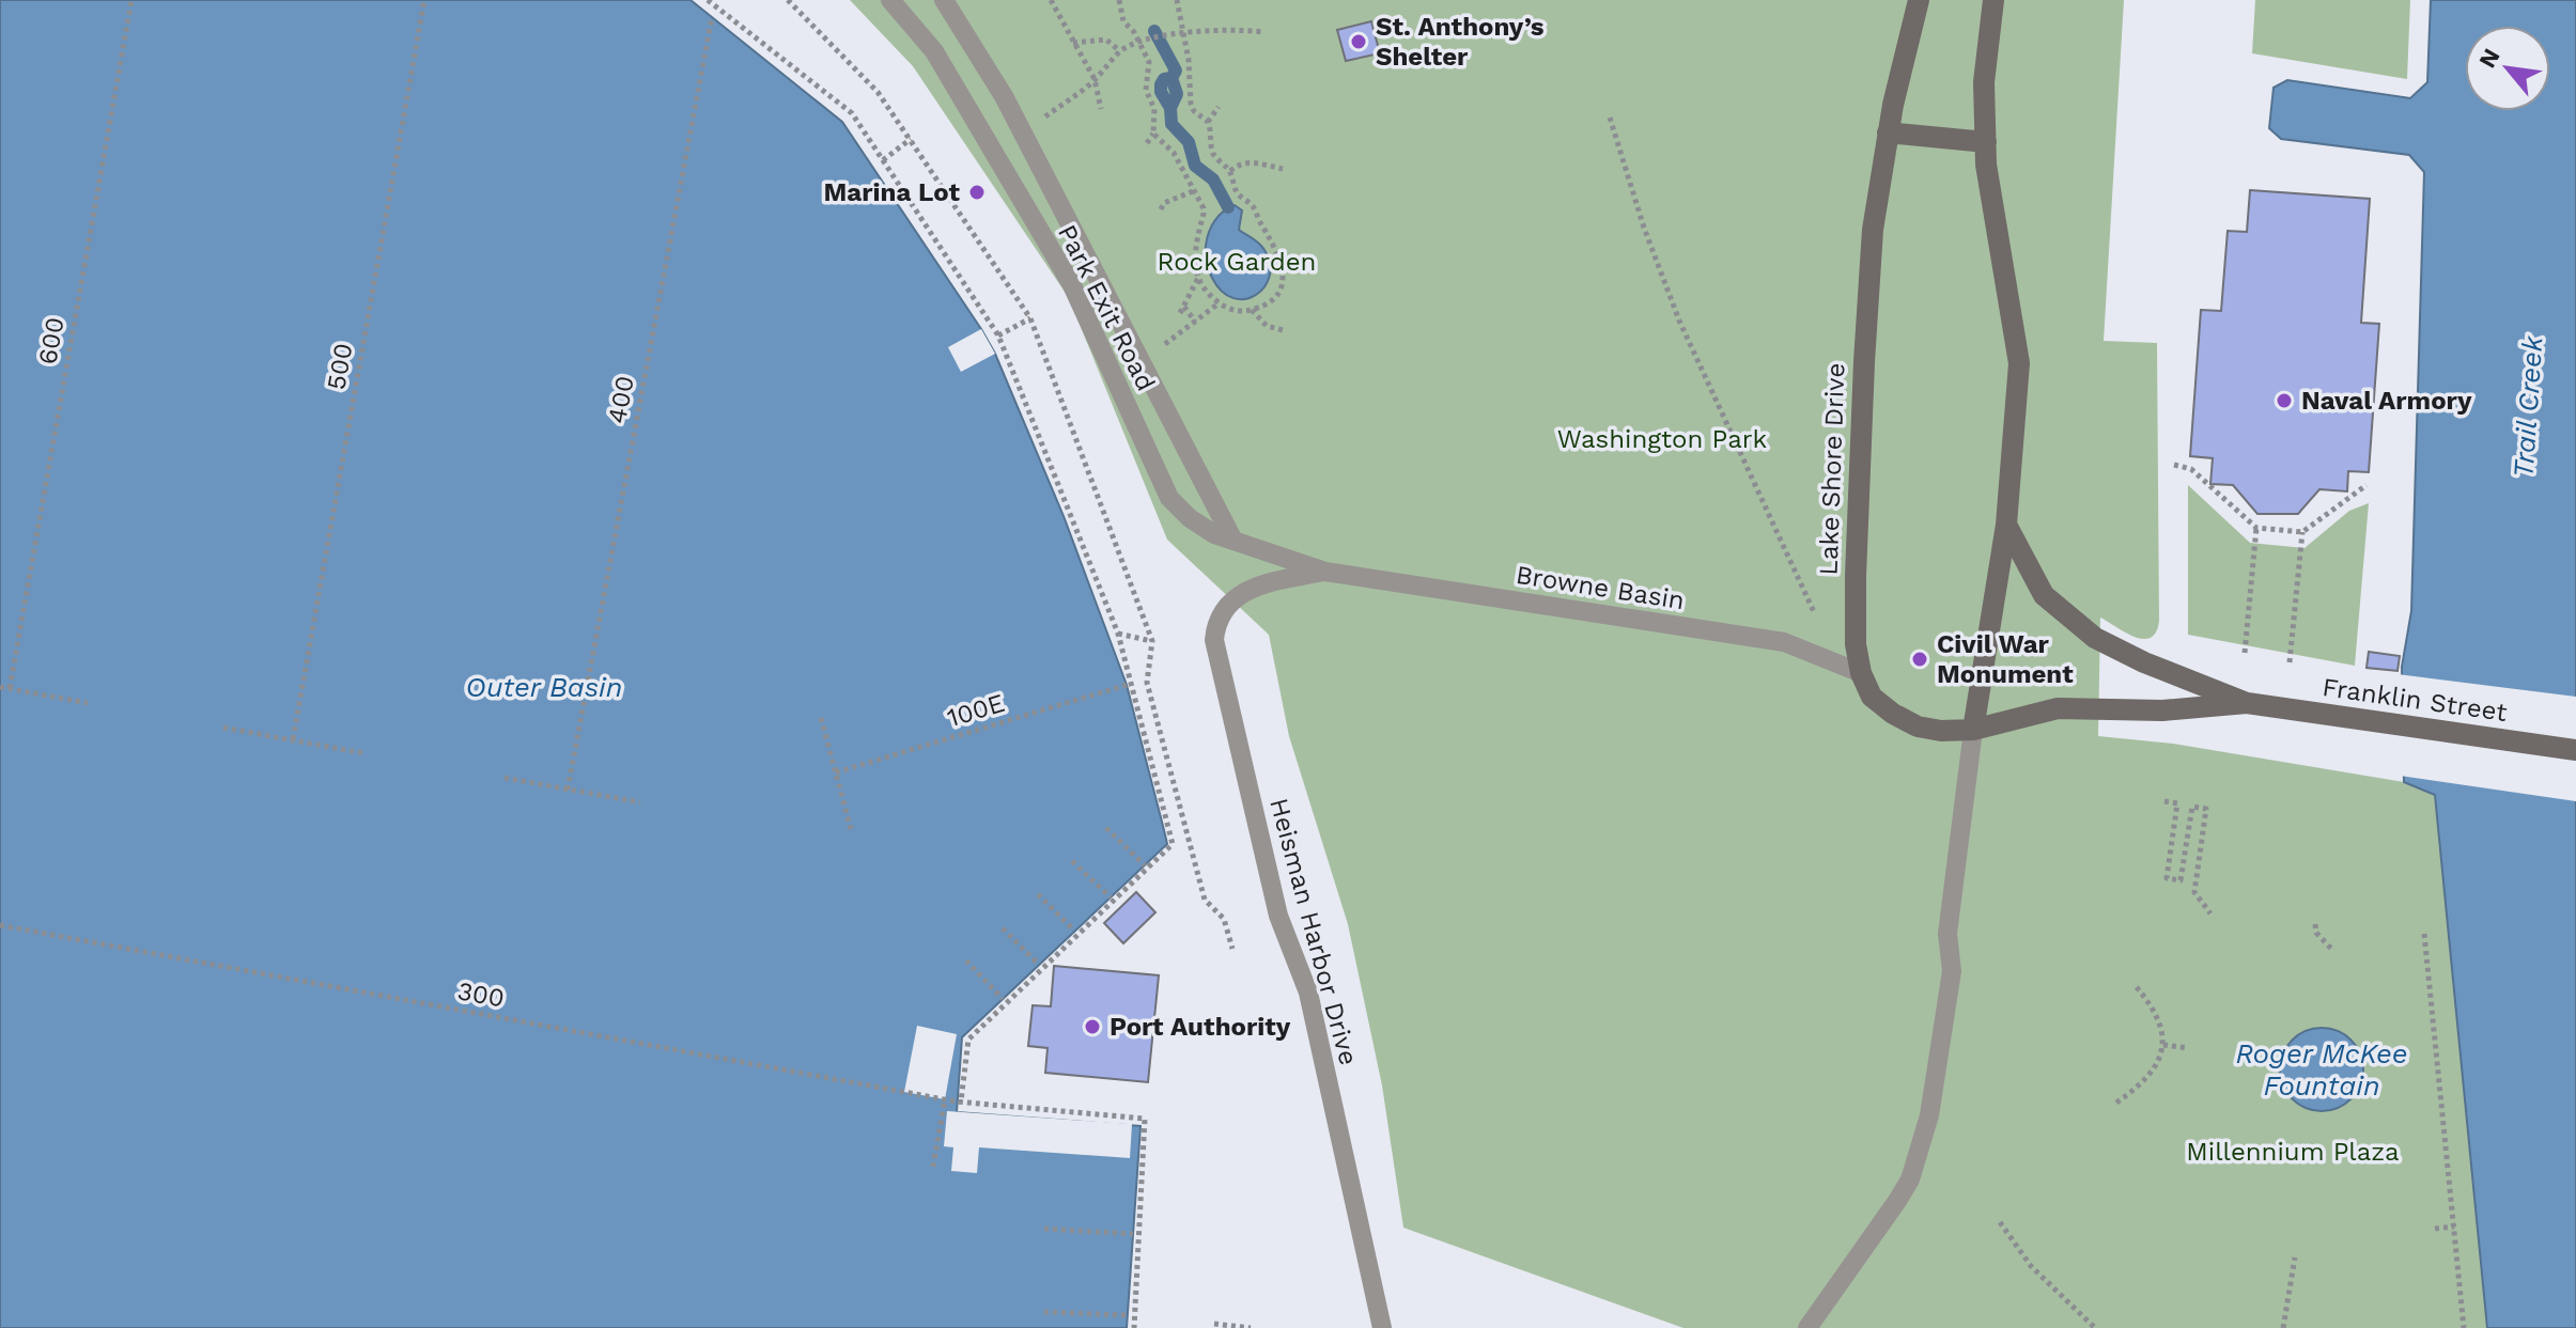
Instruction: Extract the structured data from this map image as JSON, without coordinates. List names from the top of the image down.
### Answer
{
  "streets": {
    "street": ["Lake Shore Drive", "Franklin Street"],
    "lane": ["Park Exit Road", "Browne Basin", "Heisman Harbor Drive"],
    "path": [
      "600",
      "500",
      "400",
      "100E",
      "300"
    ]
  },
  "crossings": [
    ["Park Exit Road", "Browne Basin"],
    ["Park Exit Road", "Heisman Harbor Drive"],
    ["Lake Shore Drive", "Browne Basin"],
    ["Lake Shore Drive", "Franklin Street"],
    ["Browne Basin", "Heisman Harbor Drive"]
  ],
  "water": ["Trail Creek", "Outer Basin", "Roger McKee Fountain"],
  "parks": ["Rock Garden", "Washington Park", "Millennium Plaza"],
  "places": [
    "St. Anthony’s Shelter",
    "Marina Lot",
    "Naval Armory",
    "Civil War Monument",
    "Port Authority"
  ],
  "north": "top left"
}
